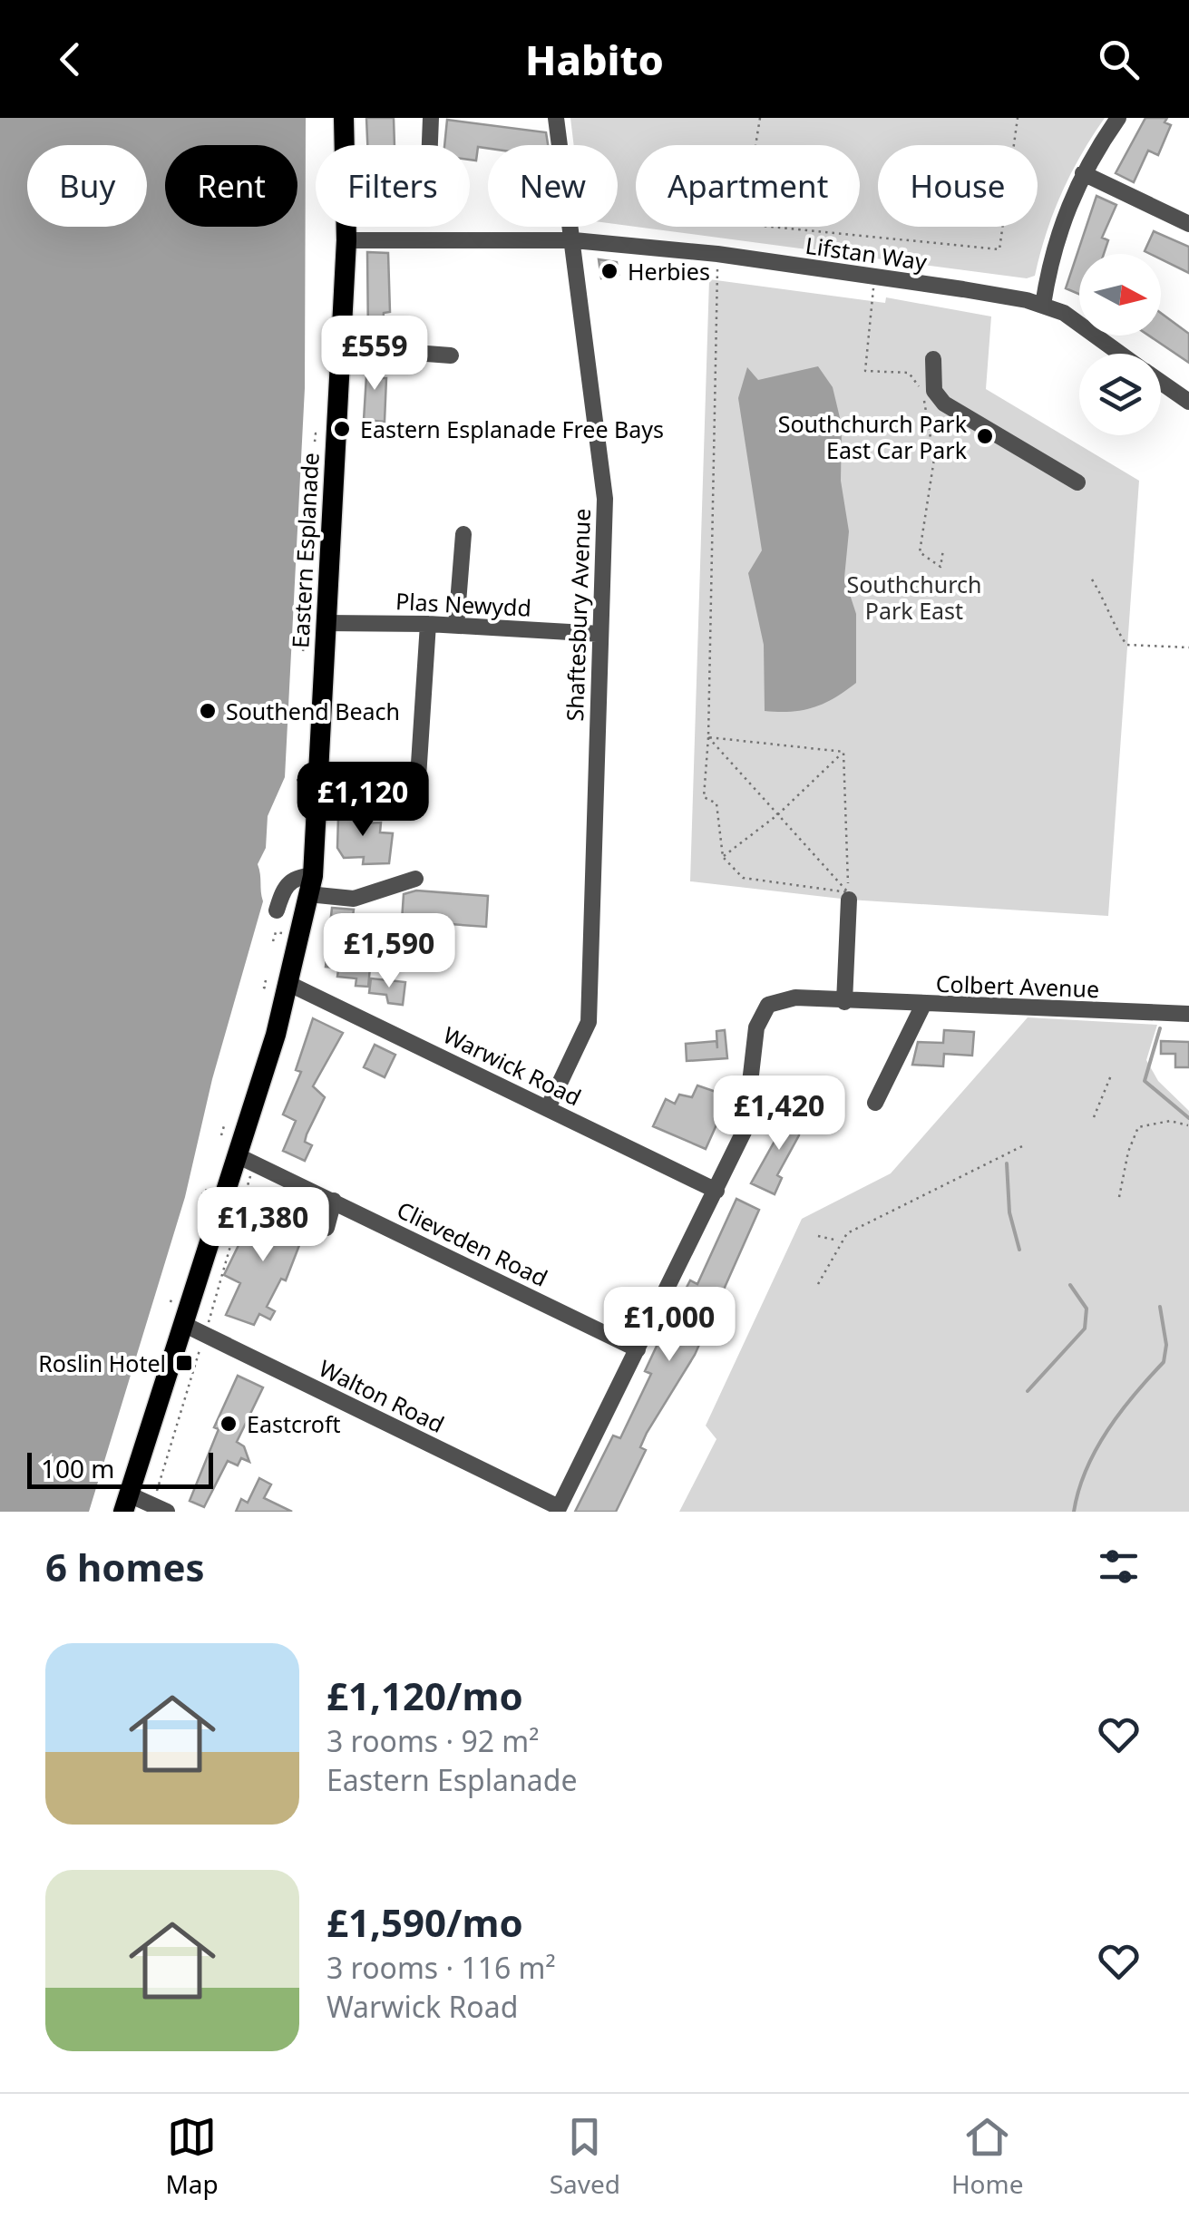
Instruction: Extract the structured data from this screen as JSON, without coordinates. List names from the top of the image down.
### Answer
{
  "streets": {
    "main road": ["Eastern Esplanade"],
    "street": [
      "Lifstan Way",
      "Plas Newydd",
      "Shaftesbury Avenue",
      "Colbert Avenue",
      "Warwick Road",
      "Clieveden Road",
      "Walton Road"
    ]
  },
  "crossings": [
    ["Lifstan Way", "Eastern Esplanade"],
    ["Lifstan Way", "Shaftesbury Avenue"],
    ["Eastern Esplanade", "Plas Newydd"],
    ["Eastern Esplanade", "Warwick Road"],
    ["Eastern Esplanade", "Clieveden Road"],
    ["Eastern Esplanade", "Walton Road"],
    ["Plas Newydd", "Shaftesbury Avenue"],
    ["Shaftesbury Avenue", "Warwick Road"],
    ["Colbert Avenue", "Warwick Road"],
    ["Colbert Avenue", "Clieveden Road"],
    ["Colbert Avenue", "Walton Road"]
  ],
  "parks": ["Southchurch Park East"],
  "places": {
    "other": [
      "Herbies",
      "Eastern Esplanade Free Bays",
      "Southchurch Park East Car Park",
      "Southend Beach",
      "Eastcroft"
    ],
    "transit": ["Roslin Hotel"]
  },
  "scale_bar": "100 m",
  "north": "right",
  "page": {
    "header": "Habito",
    "chip": [
      "Buy",
      "Rent",
      "Filters",
      "New",
      "Apartment",
      "House"
    ],
    "price": [
      "£559",
      "£1,120",
      "£1,590",
      "£1,420",
      "£1,380",
      "£1,000"
    ],
    "scale": "100 m",
    "heading": "6 homes",
    "list": [
      {
        "name": "£1,120/mo",
        "note": "3 rooms · 92 m² · Eastern Esplanade"
      },
      {
        "name": "£1,590/mo",
        "note": "3 rooms · 116 m² · Warwick Road"
      }
    ],
    "tabs": ["Map", "Saved", "Home"]
  }
}
